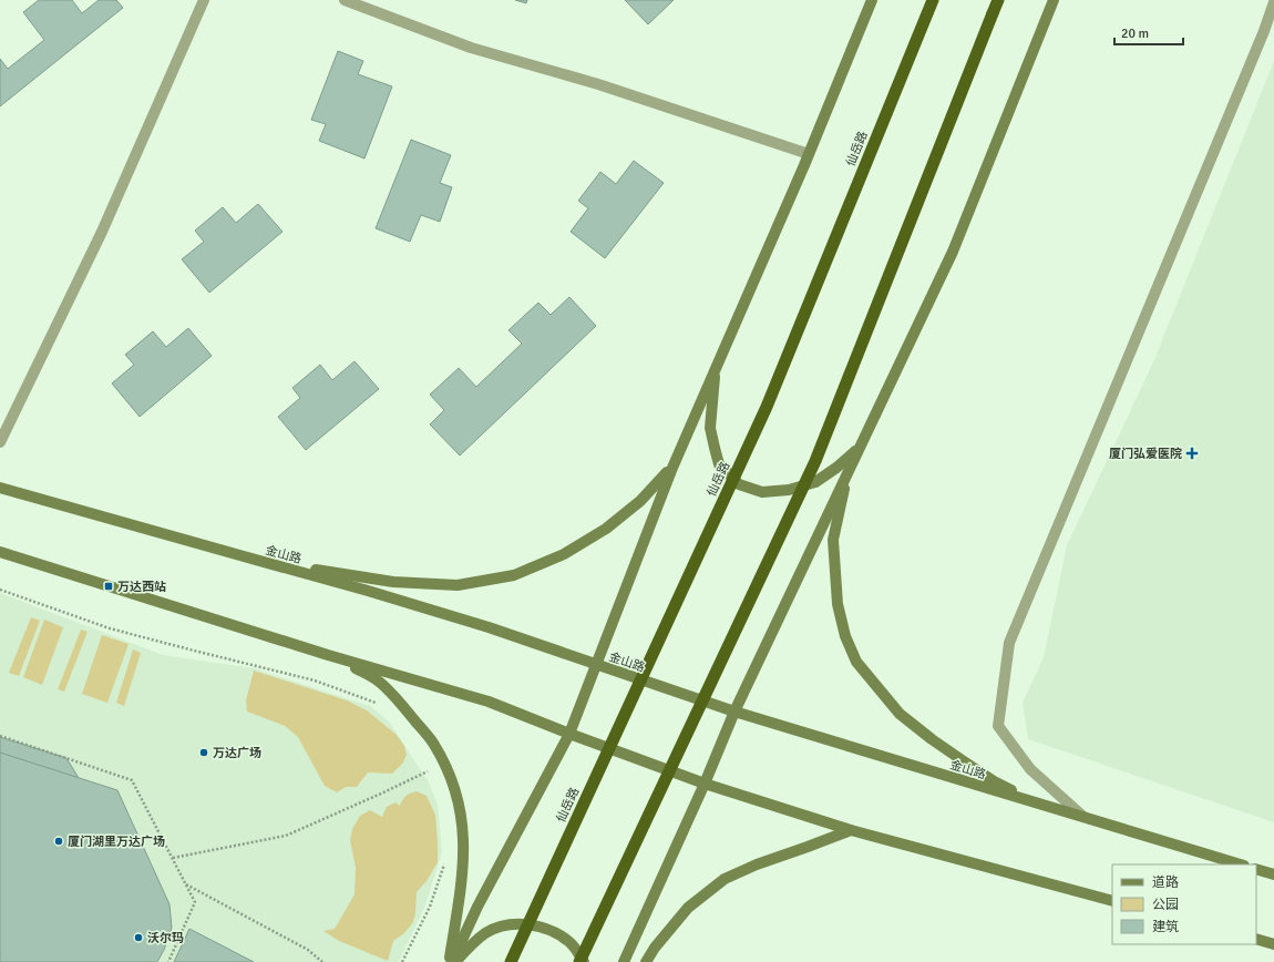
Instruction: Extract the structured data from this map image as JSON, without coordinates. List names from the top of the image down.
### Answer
{
  "streets": {
    "highway": ["仙岳路"],
    "main road": ["金山路"]
  },
  "places": {
    "health": ["厦门弘爱医院"],
    "transit": ["万达西站"],
    "other": ["万达广场", "厦门湖里万达广场", "沃尔玛"]
  },
  "legend": ["道路", "公园", "建筑"],
  "scale_bar": "20 m"
}
